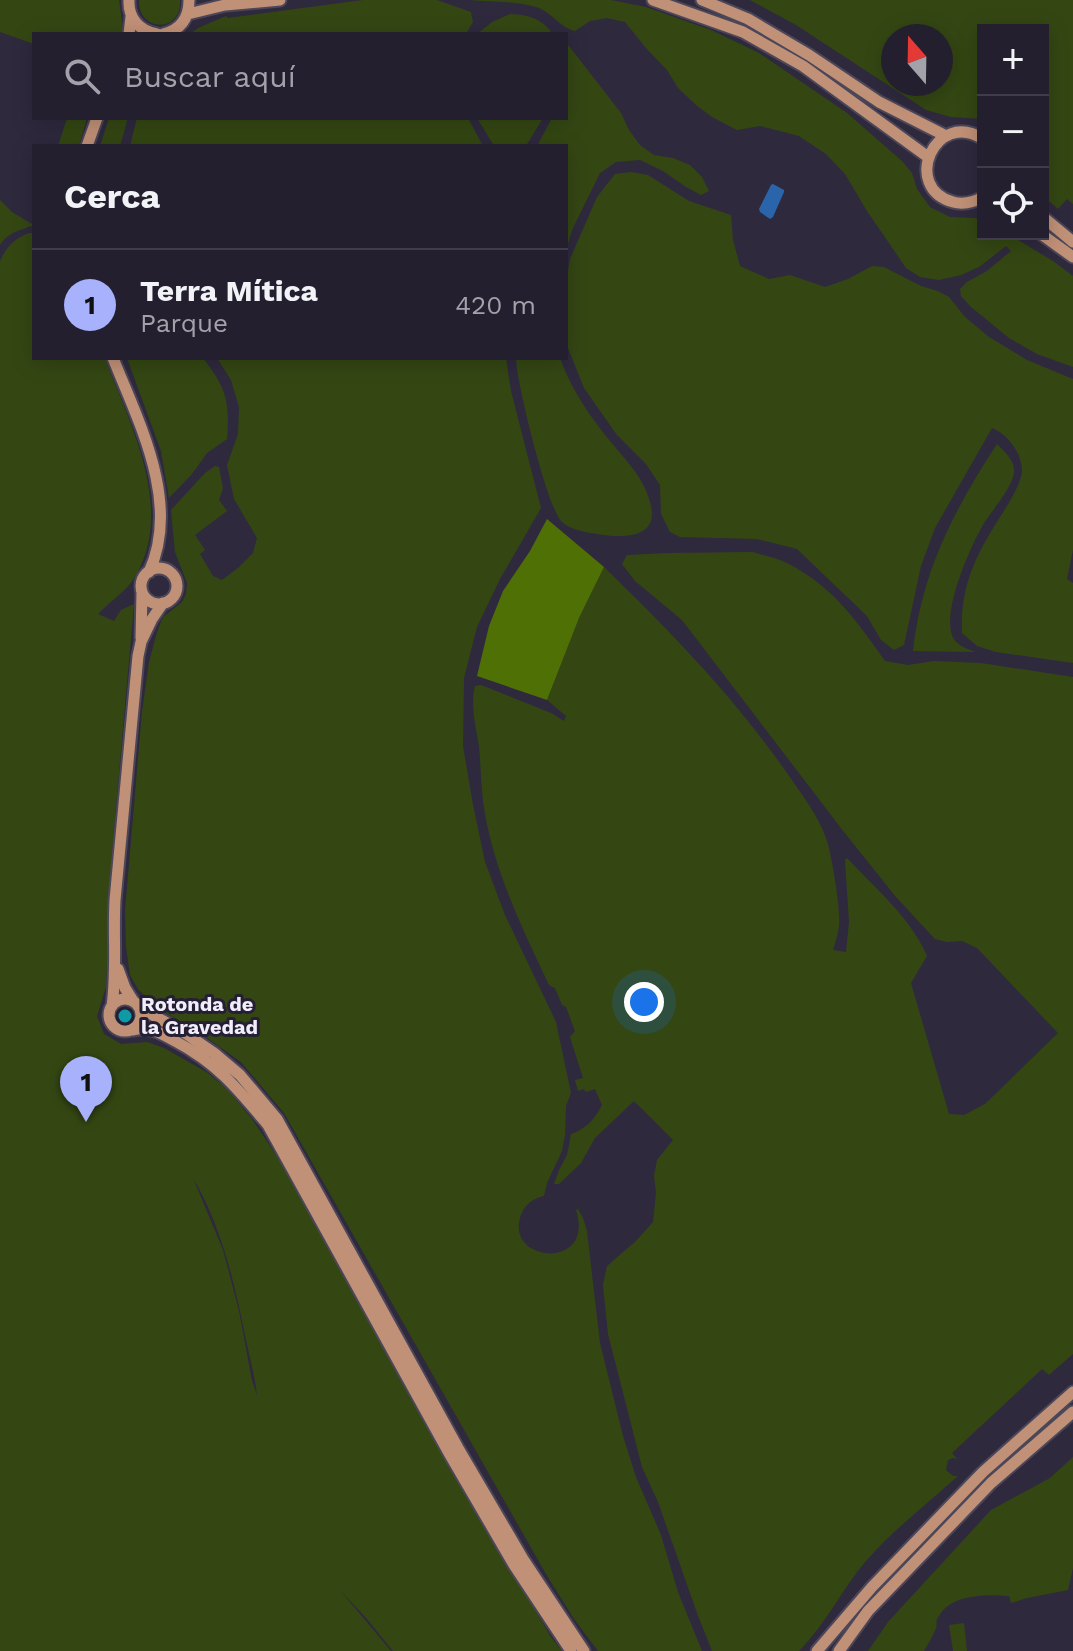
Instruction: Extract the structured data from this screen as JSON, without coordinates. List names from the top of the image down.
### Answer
{
  "places": ["Rotonda de la Gravedad"],
  "north": "top",
  "page": {
    "map_buttons": ["+", "−"],
    "search": "Buscar aquí",
    "heading": "Cerca",
    "list": [
      {
        "mark": "1",
        "name": "Terra Mítica",
        "note": "Parque",
        "value": "420 m"
      }
    ],
    "pins": "1"
  }
}
